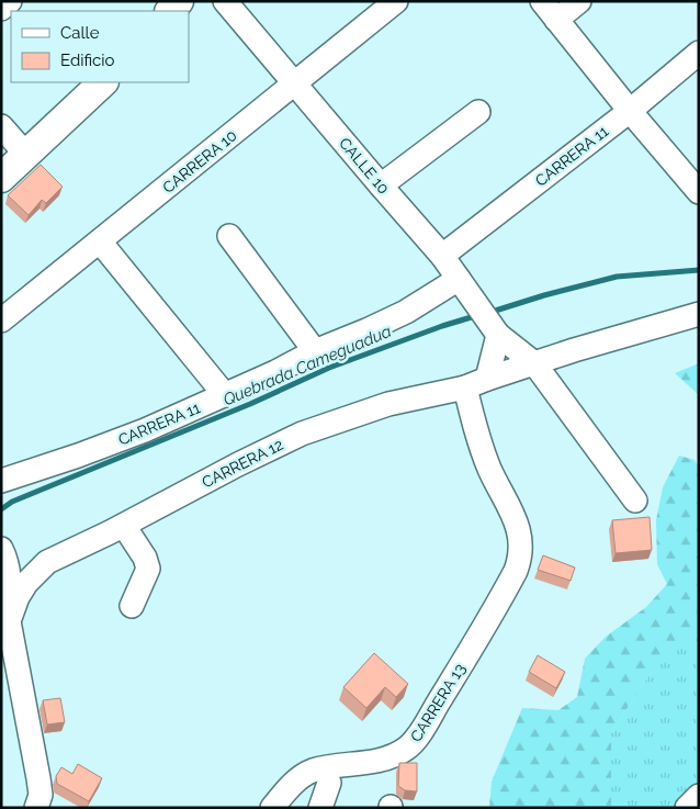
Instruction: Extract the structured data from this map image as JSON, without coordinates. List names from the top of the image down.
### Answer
{
  "streets": {
    "street": [
      "CARRERA 11",
      "CARRERA 10",
      "CALLE 10",
      "CARRERA 12",
      "CARRERA 13"
    ]
  },
  "crossings": [
    ["CARRERA 11", "CALLE 10"],
    ["CARRERA 10", "CALLE 10"],
    ["CALLE 10", "CARRERA 12"],
    ["CARRERA 12", "CARRERA 13"]
  ],
  "water": ["Quebrada Cameguadua"],
  "legend": ["Calle", "Edificio"]
}
